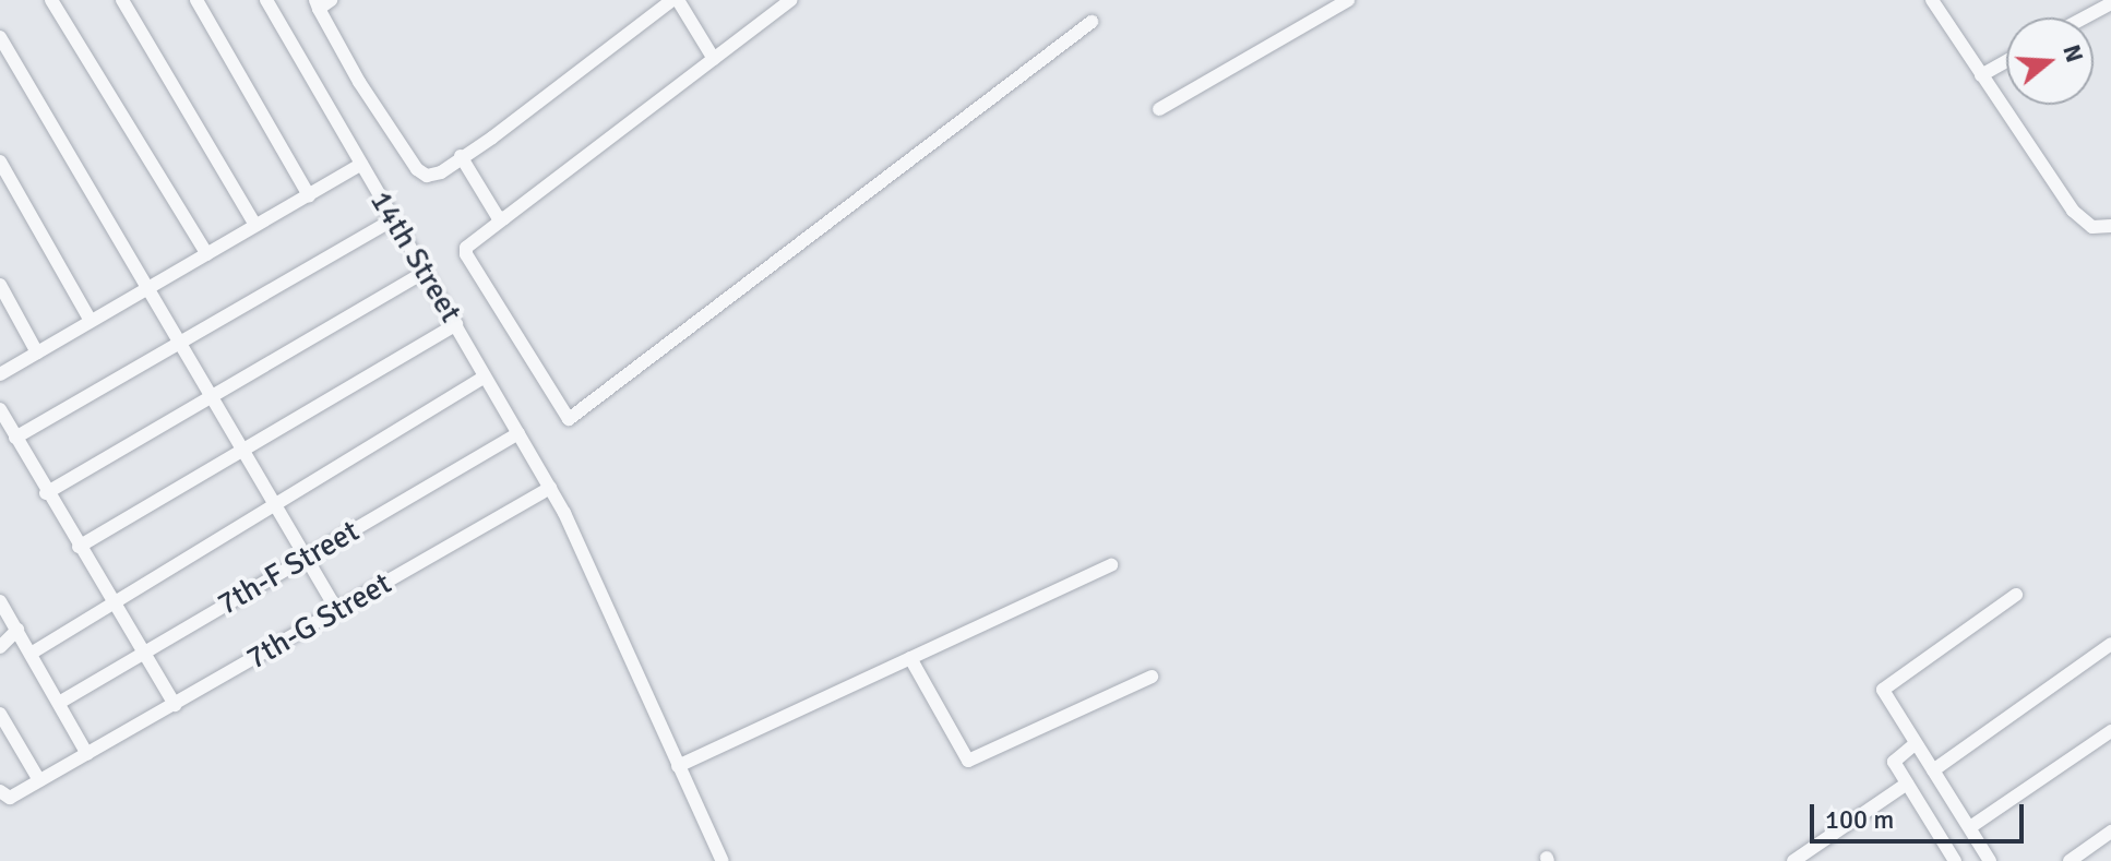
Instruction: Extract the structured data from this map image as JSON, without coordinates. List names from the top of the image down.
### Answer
{
  "streets": {
    "street": ["14th Street", "7th-F Street", "7th-G Street"]
  },
  "crossings": [
    ["14th Street", "7th-F Street"],
    ["14th Street", "7th-G Street"]
  ],
  "scale_bar": "100 m",
  "north": "right"
}
